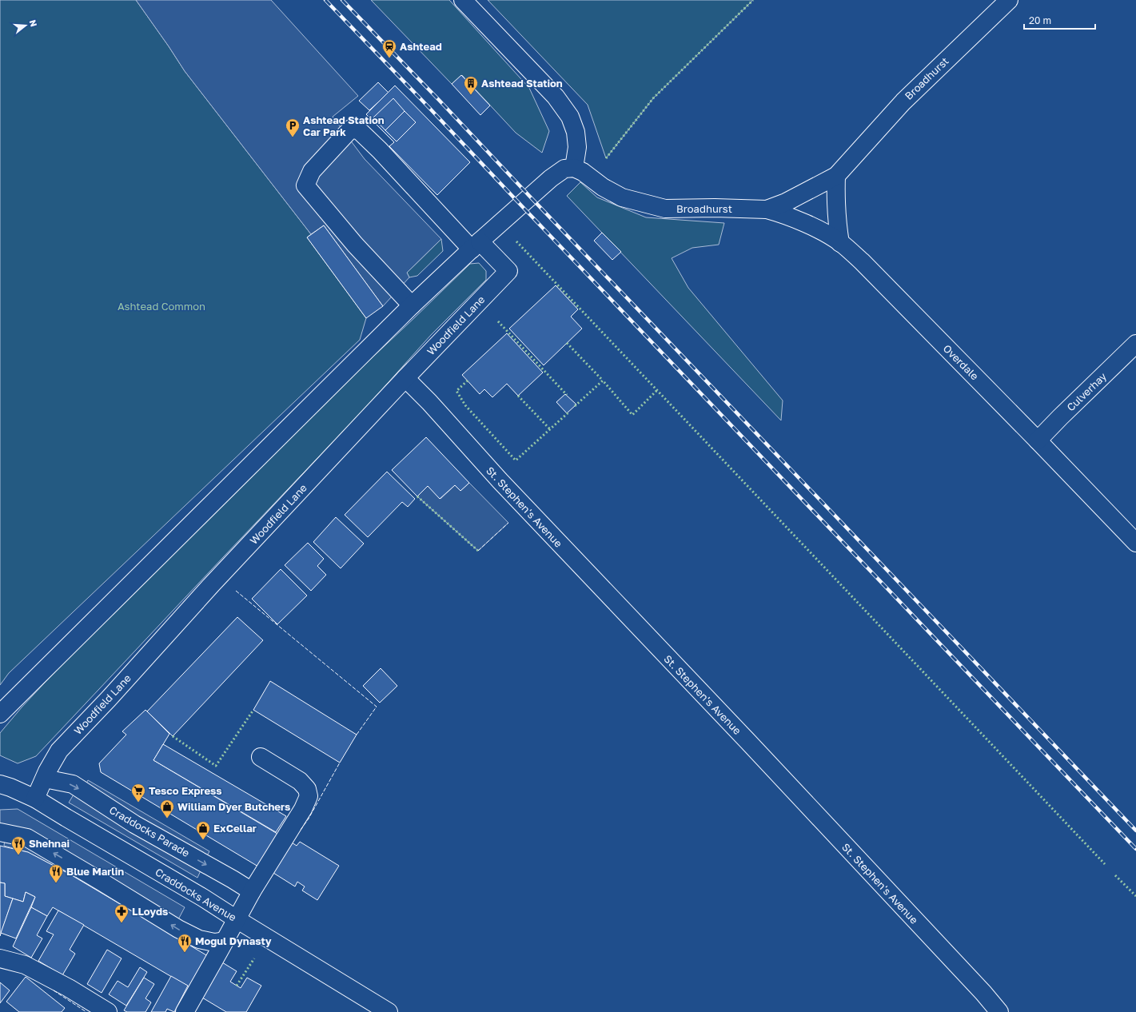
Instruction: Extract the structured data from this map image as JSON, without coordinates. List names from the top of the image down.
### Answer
{
  "streets": {
    "street": [
      "Broadhurst",
      "Woodfield Lane",
      "Overdale",
      "Culverhay",
      "St. Stephen's Avenue",
      "Craddocks Parade",
      "Craddocks Avenue"
    ]
  },
  "crossings": [
    ["Broadhurst", "Overdale"],
    ["Woodfield Lane", "St. Stephen's Avenue"],
    ["Woodfield Lane", "Craddocks Parade"],
    ["Woodfield Lane", "Craddocks Avenue"],
    ["Overdale", "Culverhay"]
  ],
  "parks": ["Ashtead Common"],
  "places": {
    "station": ["Ashtead"],
    "building": ["Ashtead Station"],
    "parking": ["Ashtead Station Car Park"],
    "supermarket": ["Tesco Express"],
    "shop": ["William Dyer Butchers", "ExCellar"],
    "restaurant": ["Shehnai", "Blue Marlin", "Mogul Dynasty"],
    "pharmacy": ["LLoyds"]
  },
  "scale_bar": "20 m",
  "north": "right"
}
